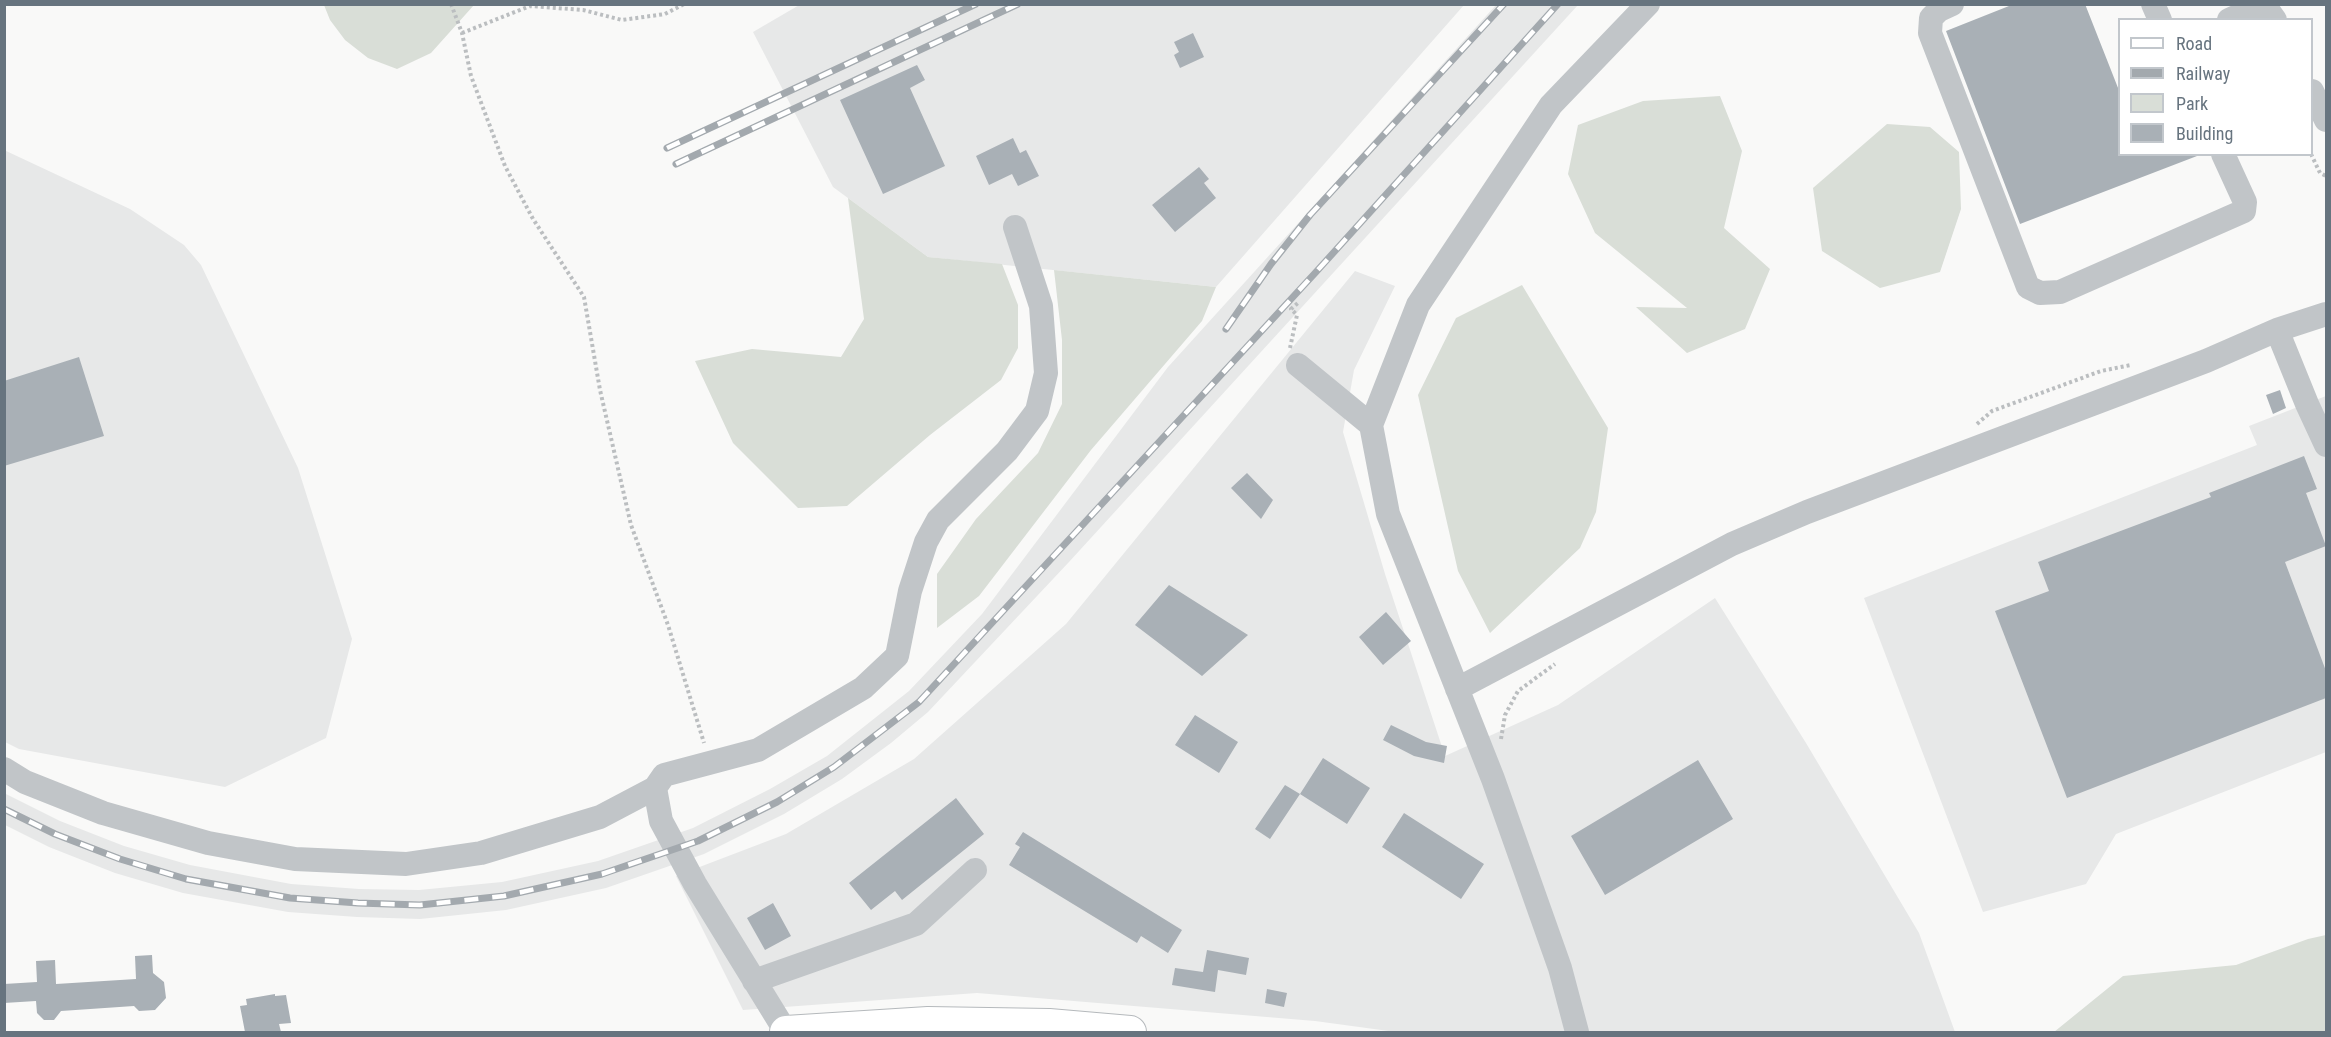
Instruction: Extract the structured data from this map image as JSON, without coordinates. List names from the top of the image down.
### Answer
{
  "legend": [
    "Road",
    "Railway",
    "Park",
    "Building"
  ]
}
